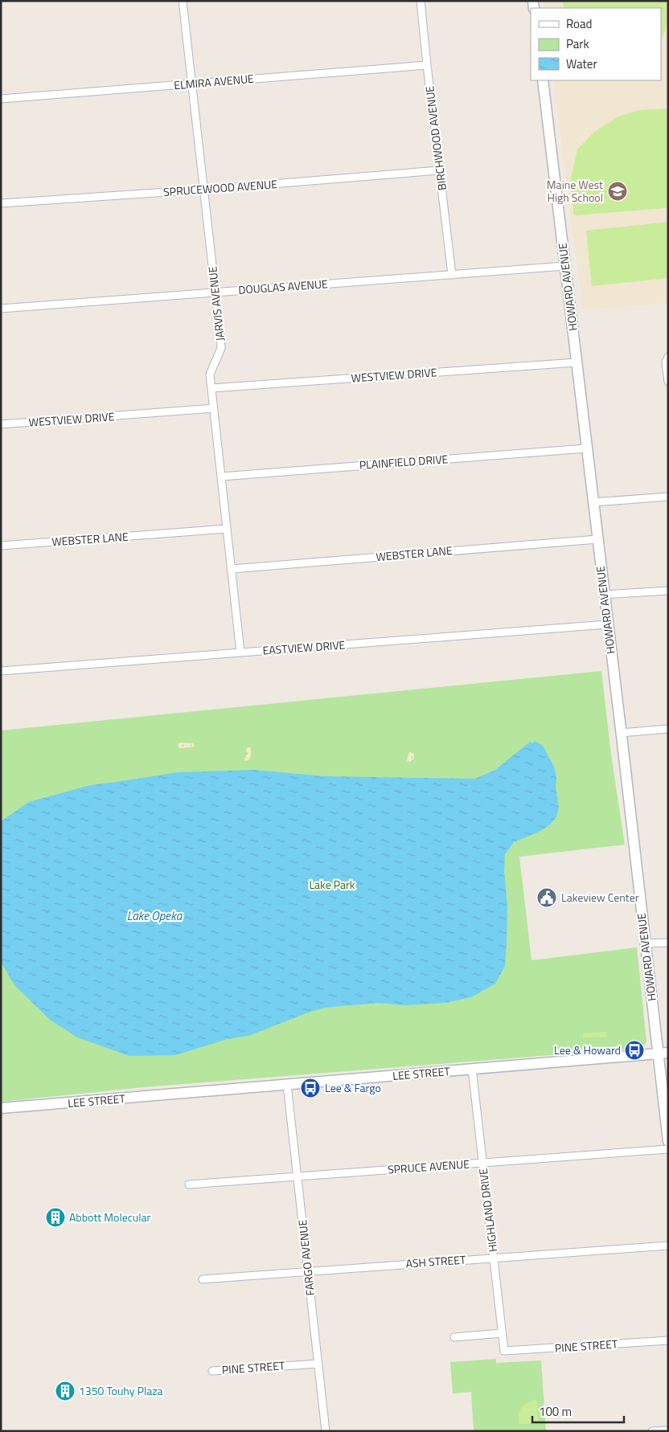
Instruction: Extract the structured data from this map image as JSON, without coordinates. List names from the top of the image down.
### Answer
{
  "streets": {
    "street": [
      "ELMIRA AVENUE",
      "BIRCHWOOD AVENUE",
      "SPRUCEWOOD AVENUE",
      "DOUGLAS AVENUE",
      "HOWARD AVENUE",
      "JARVIS AVENUE",
      "WESTVIEW DRIVE",
      "PLAINFIELD DRIVE",
      "WEBSTER LANE",
      "EASTVIEW DRIVE",
      "LEE STREET",
      "SPRUCE AVENUE",
      "HIGHLAND DRIVE",
      "FARGO AVENUE",
      "ASH STREET",
      "PINE STREET"
    ]
  },
  "crossings": [
    ["ELMIRA AVENUE", "BIRCHWOOD AVENUE"],
    ["ELMIRA AVENUE", "JARVIS AVENUE"],
    ["BIRCHWOOD AVENUE", "SPRUCEWOOD AVENUE"],
    ["BIRCHWOOD AVENUE", "DOUGLAS AVENUE"],
    ["SPRUCEWOOD AVENUE", "JARVIS AVENUE"],
    ["DOUGLAS AVENUE", "HOWARD AVENUE"],
    ["DOUGLAS AVENUE", "JARVIS AVENUE"],
    ["HOWARD AVENUE", "WESTVIEW DRIVE"],
    ["HOWARD AVENUE", "PLAINFIELD DRIVE"],
    ["HOWARD AVENUE", "WEBSTER LANE"],
    ["HOWARD AVENUE", "EASTVIEW DRIVE"],
    ["HOWARD AVENUE", "LEE STREET"],
    ["JARVIS AVENUE", "WESTVIEW DRIVE"],
    ["JARVIS AVENUE", "PLAINFIELD DRIVE"],
    ["JARVIS AVENUE", "WEBSTER LANE"],
    ["JARVIS AVENUE", "EASTVIEW DRIVE"],
    ["LEE STREET", "HIGHLAND DRIVE"],
    ["LEE STREET", "FARGO AVENUE"],
    ["SPRUCE AVENUE", "HIGHLAND DRIVE"],
    ["SPRUCE AVENUE", "FARGO AVENUE"],
    ["HIGHLAND DRIVE", "ASH STREET"],
    ["HIGHLAND DRIVE", "PINE STREET"],
    ["FARGO AVENUE", "ASH STREET"],
    ["FARGO AVENUE", "PINE STREET"]
  ],
  "water": ["Lake Opeka"],
  "parks": ["Lake Park"],
  "places": {
    "school or university": ["Maine West High School"],
    "public building": ["Lakeview Center"],
    "bus stop": ["Lee & Howard", "Lee & Fargo"],
    "building": ["Abbott Molecular", "1350 Touhy Plaza"]
  },
  "legend": ["Road", "Park", "Water"],
  "scale_bar": "100 m"
}
